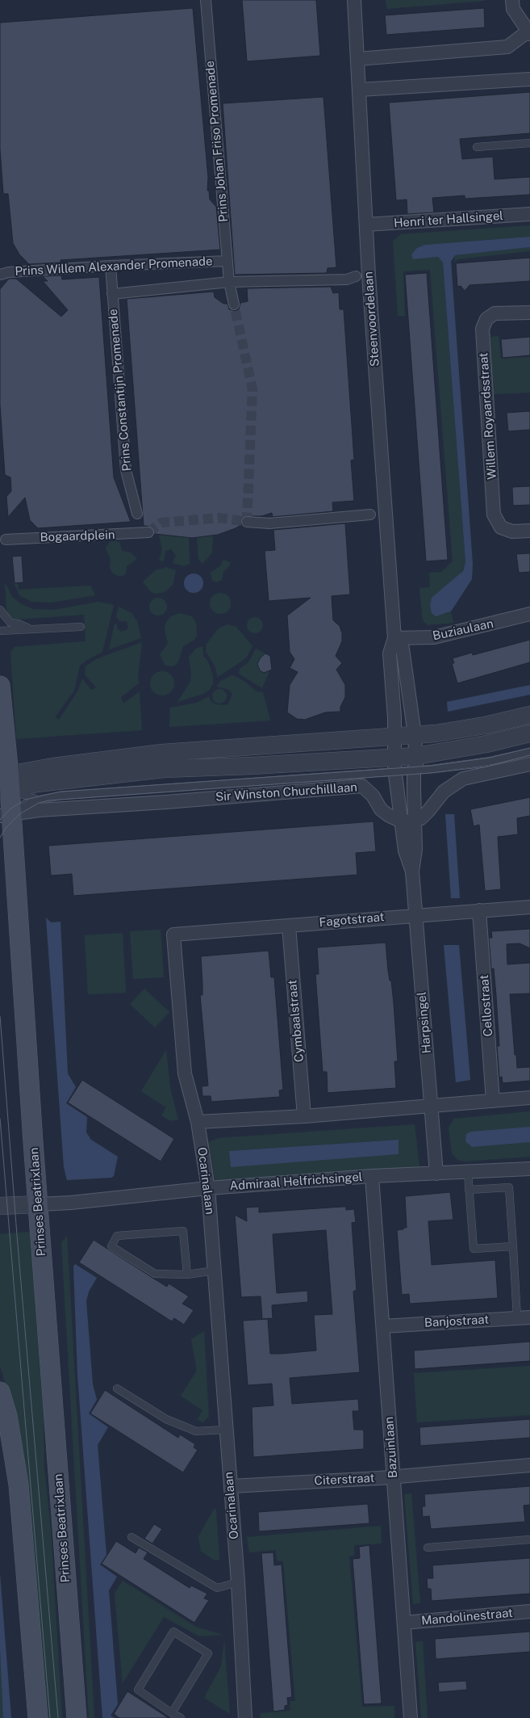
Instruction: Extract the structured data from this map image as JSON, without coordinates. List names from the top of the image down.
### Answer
{
  "streets": {
    "main road": ["Prinses Beatrixlaan"],
    "street": [
      "Prins Johan Friso Promenade",
      "Henri ter Hallsingel",
      "Prins Willem Alexander Promenade",
      "Steenvoordelaan",
      "Prins Constantijn Promenade",
      "Willem Royaardsstraat",
      "Bogaardplein",
      "Buziaulaan",
      "Sir Winston Churchilllaan",
      "Fagotstraat",
      "Cellostraat",
      "Cymbaalstraat",
      "Harpsingel",
      "Ocarinalaan",
      "Admiraal Helfrichsingel",
      "Banjostraat",
      "Bazuinlaan",
      "Citerstraat",
      "Mandolinestraat"
    ]
  },
  "crossings": [
    ["Prins Johan Friso Promenade", "Prins Willem Alexander Promenade"],
    ["Henri ter Hallsingel", "Steenvoordelaan"],
    ["Prins Willem Alexander Promenade", "Prins Constantijn Promenade"],
    ["Steenvoordelaan", "Buziaulaan"],
    ["Steenvoordelaan", "Sir Winston Churchilllaan"],
    ["Steenvoordelaan", "Harpsingel"],
    ["Sir Winston Churchilllaan", "Harpsingel"],
    ["Sir Winston Churchilllaan", "Prinses Beatrixlaan"],
    ["Fagotstraat", "Cellostraat"],
    ["Fagotstraat", "Cymbaalstraat"],
    ["Fagotstraat", "Harpsingel"],
    ["Fagotstraat", "Ocarinalaan"],
    ["Harpsingel", "Admiraal Helfrichsingel"],
    ["Ocarinalaan", "Admiraal Helfrichsingel"],
    ["Ocarinalaan", "Citerstraat"],
    ["Admiraal Helfrichsingel", "Prinses Beatrixlaan"],
    ["Admiraal Helfrichsingel", "Bazuinlaan"],
    ["Banjostraat", "Bazuinlaan"],
    ["Bazuinlaan", "Citerstraat"],
    ["Bazuinlaan", "Mandolinestraat"]
  ]
}
